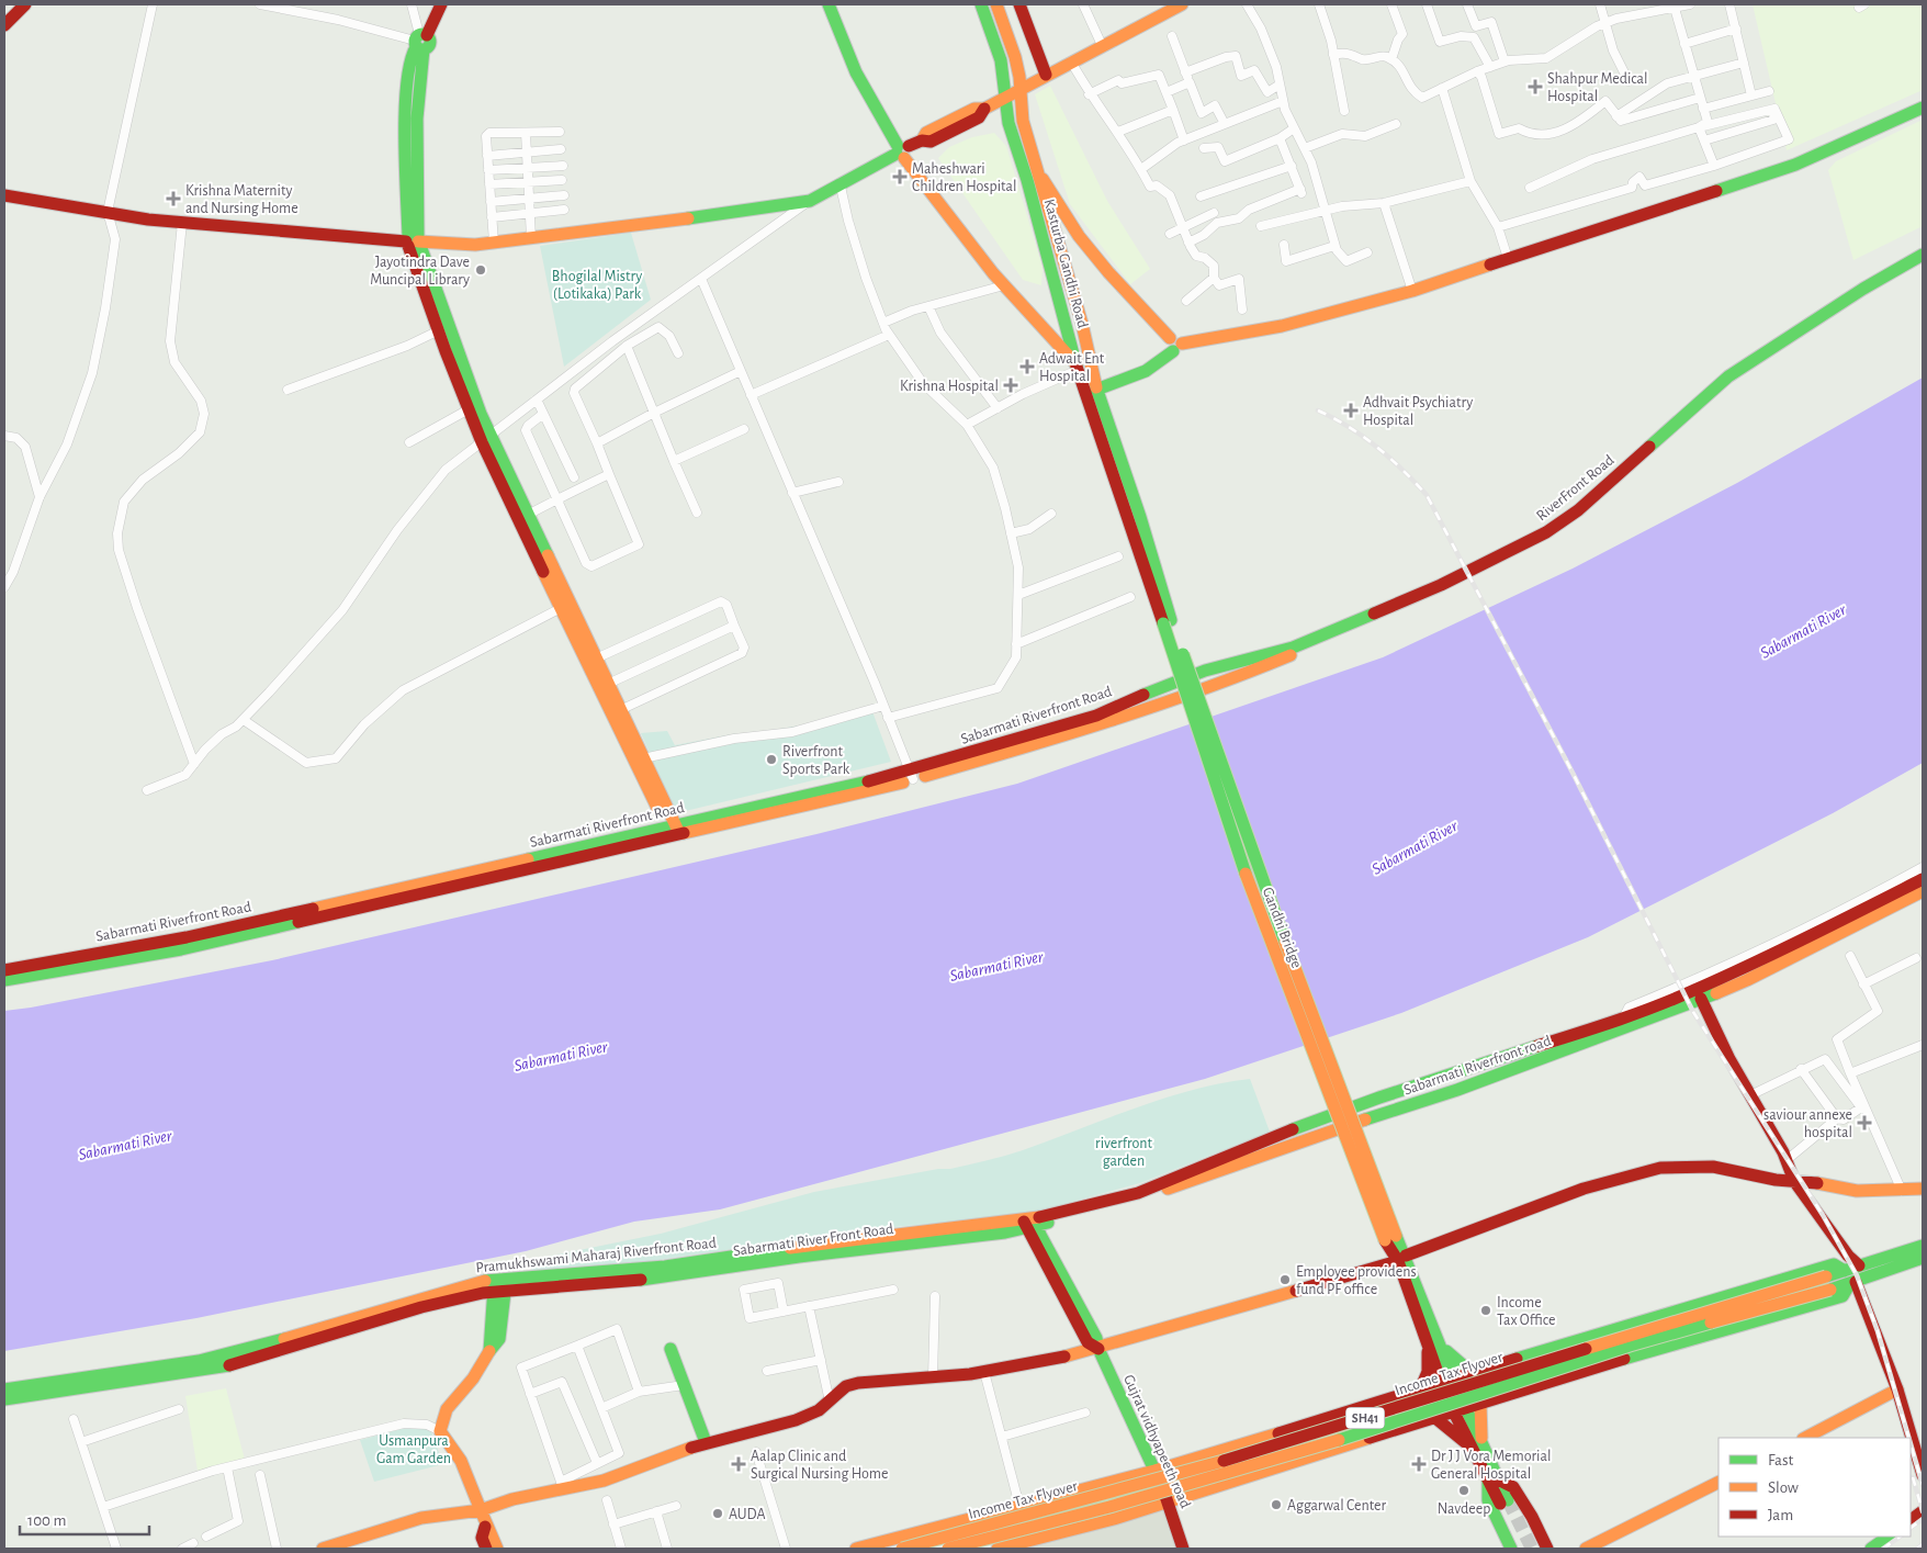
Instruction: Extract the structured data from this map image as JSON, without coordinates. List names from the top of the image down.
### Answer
{
  "streets": {
    "main road": [
      "Kasturba Gandhi Road",
      "RiverFront Road",
      "Sabarmati Riverfront Road",
      "Gandhi Bridge",
      "Sabarmati Riverfront road",
      "Sabarmati River Front Road",
      "Pramukhswami Maharaj Riverfront Road",
      "Income Tax Flyover",
      "SH41",
      "Gujrat vidhyapeeth road"
    ]
  },
  "crossings": [
    ["Kasturba Gandhi Road", "Gandhi Bridge"],
    ["RiverFront Road", "Sabarmati Riverfront Road"],
    ["Sabarmati Riverfront road", "Sabarmati River Front Road"],
    ["Sabarmati River Front Road", "Pramukhswami Maharaj Riverfront Road"],
    ["Income Tax Flyover", "SH41"]
  ],
  "water": ["Sabarmati River"],
  "parks": ["Bhogilal Mistry (Lotikaka) Park", "riverfront garden", "Usmanpura Gam Garden"],
  "places": {
    "health": [
      "Shahpur Medical Hospital",
      "Maheshwari Children Hospital",
      "Krishna Maternity and Nursing Home",
      "Adwait Ent Hospital",
      "Krishna Hospital",
      "Adhvait Psychiatry Hospital",
      "saviour annexe hospital",
      "Aalap Clinic and Surgical Nursing Home",
      "Dr J J Vora Memorial General Hospital"
    ],
    "other": [
      "Jayotindra Dave Muncipal Library",
      "Riverfront Sports Park",
      "Employee providens fund PF office",
      "Income Tax Office",
      "Navdeep",
      "Aggarwal Center",
      "AUDA"
    ]
  },
  "legend": ["Fast", "Slow", "Jam"],
  "scale_bar": "100 m"
}
